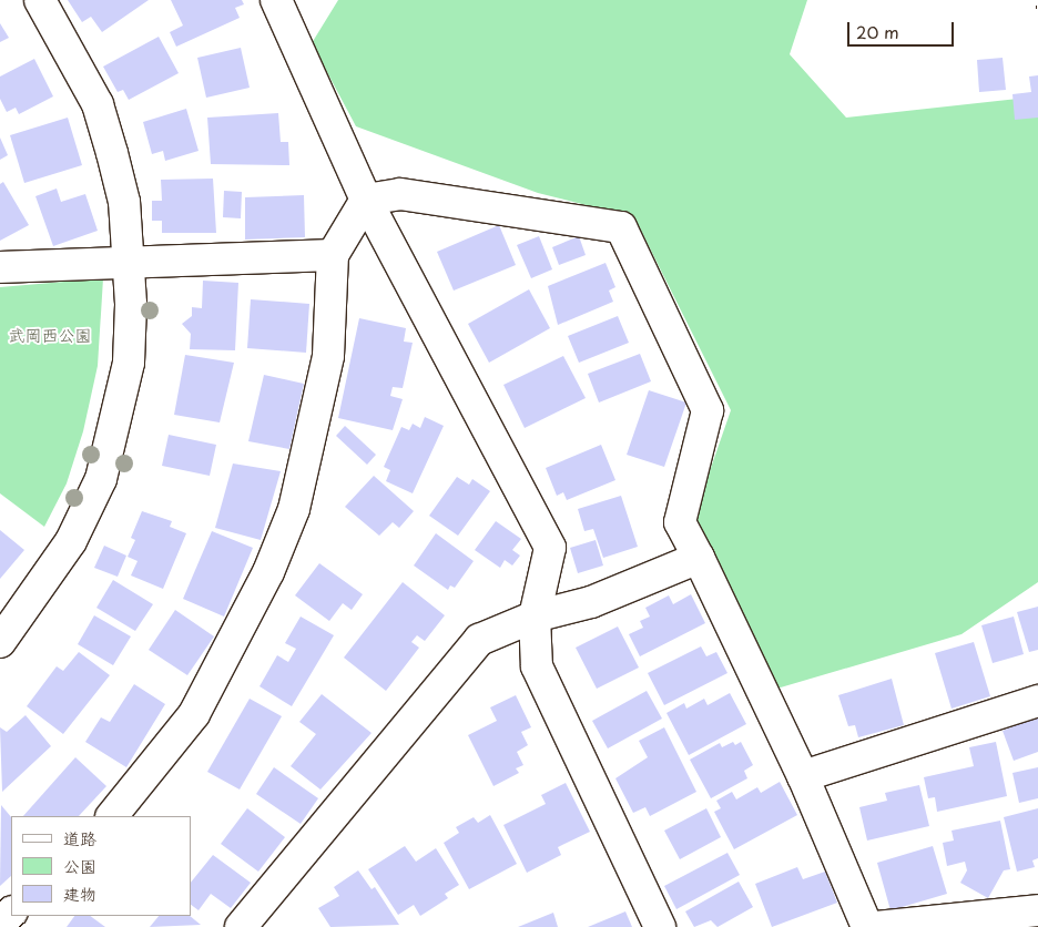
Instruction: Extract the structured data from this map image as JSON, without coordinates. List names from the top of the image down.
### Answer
{
  "parks": ["武岡西公園"],
  "legend": ["道路", "公園", "建物"],
  "scale_bar": "20 m"
}
